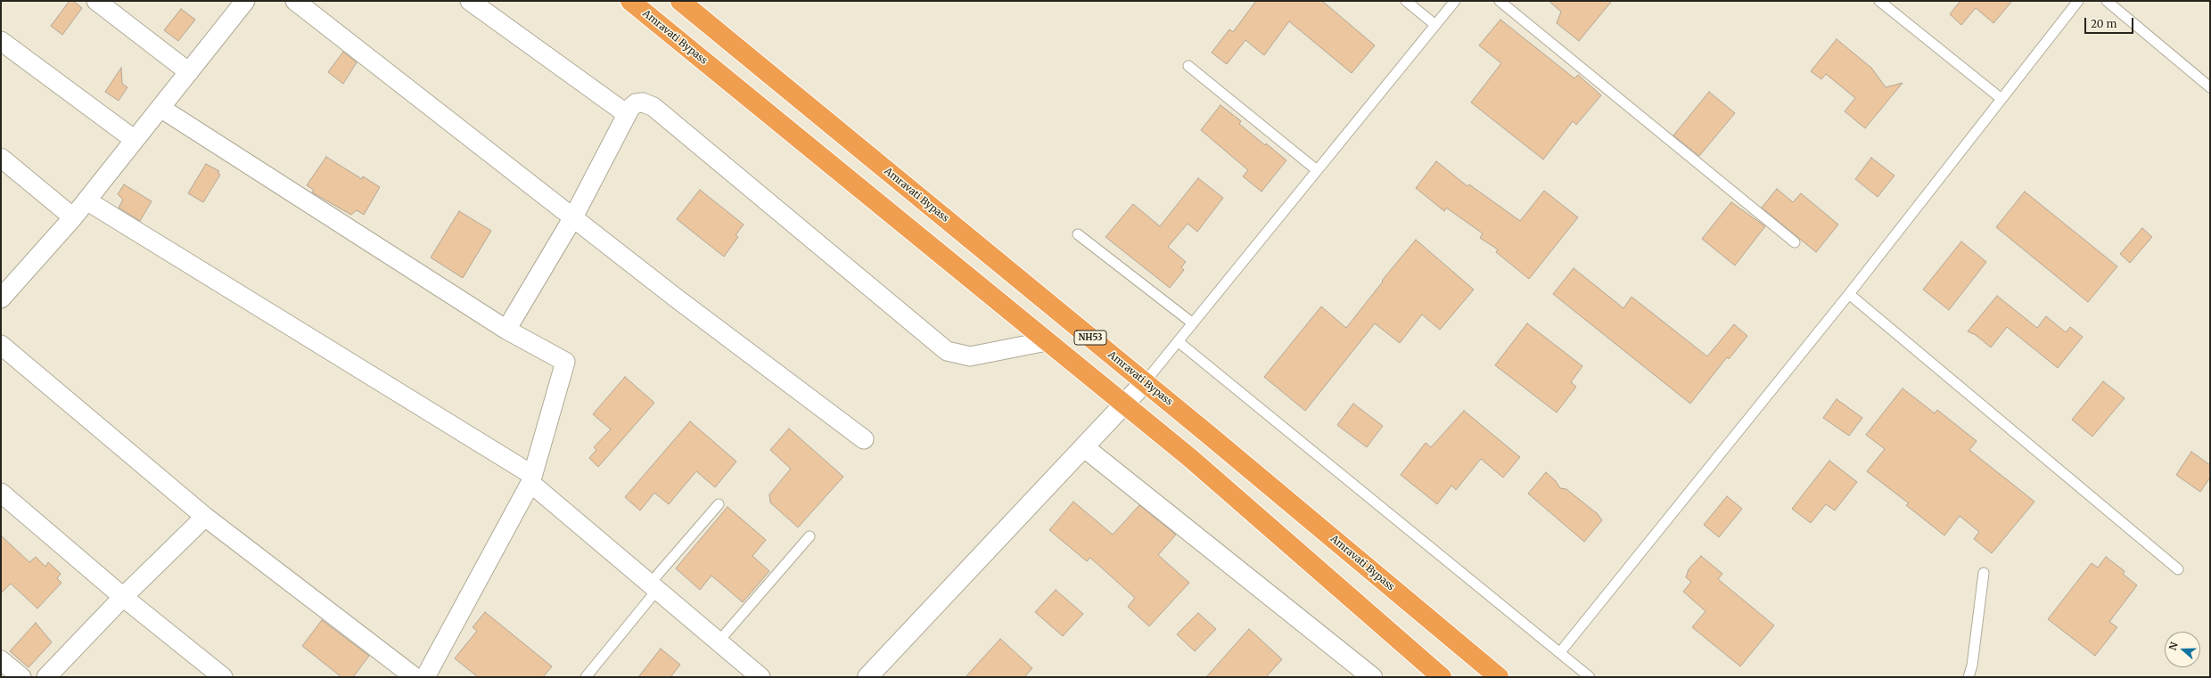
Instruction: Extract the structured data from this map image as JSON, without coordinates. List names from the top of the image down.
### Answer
{
  "streets": {
    "highway": ["Amravati Bypass", "NH53"]
  },
  "scale_bar": "20 m",
  "north": "left"
}
